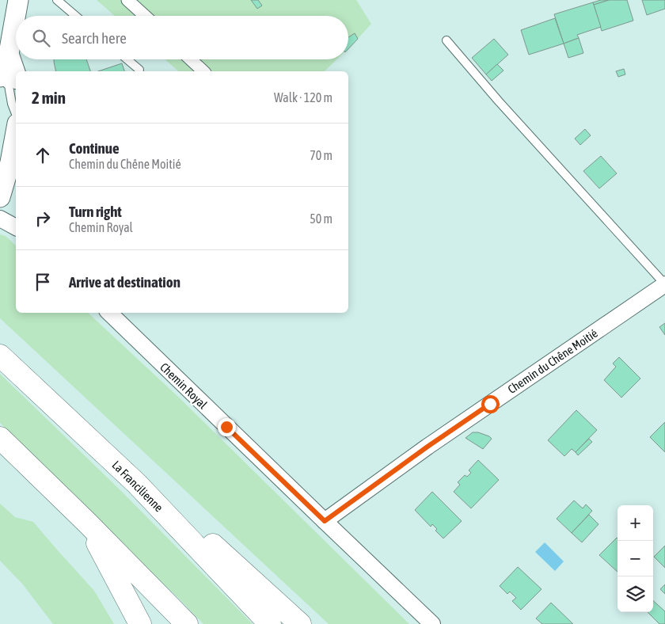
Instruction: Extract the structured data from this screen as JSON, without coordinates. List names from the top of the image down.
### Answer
{
  "streets": {
    "highway": ["La Francilienne"],
    "street": ["Chemin du Chêne Moitié", "Chemin Royal"]
  },
  "crossings": [
    ["Chemin du Chêne Moitié", "Chemin Royal"]
  ],
  "page": {
    "search": "Search here",
    "heading": ["2 min", "Walk · 120 m"],
    "list": [
      ["Continue", "Chemin du Chêne Moitié", "70 m"],
      ["Turn right", "Chemin Royal", "50 m"],
      "Arrive at destination"
    ],
    "map_buttons": ["+", "−"]
  }
}
